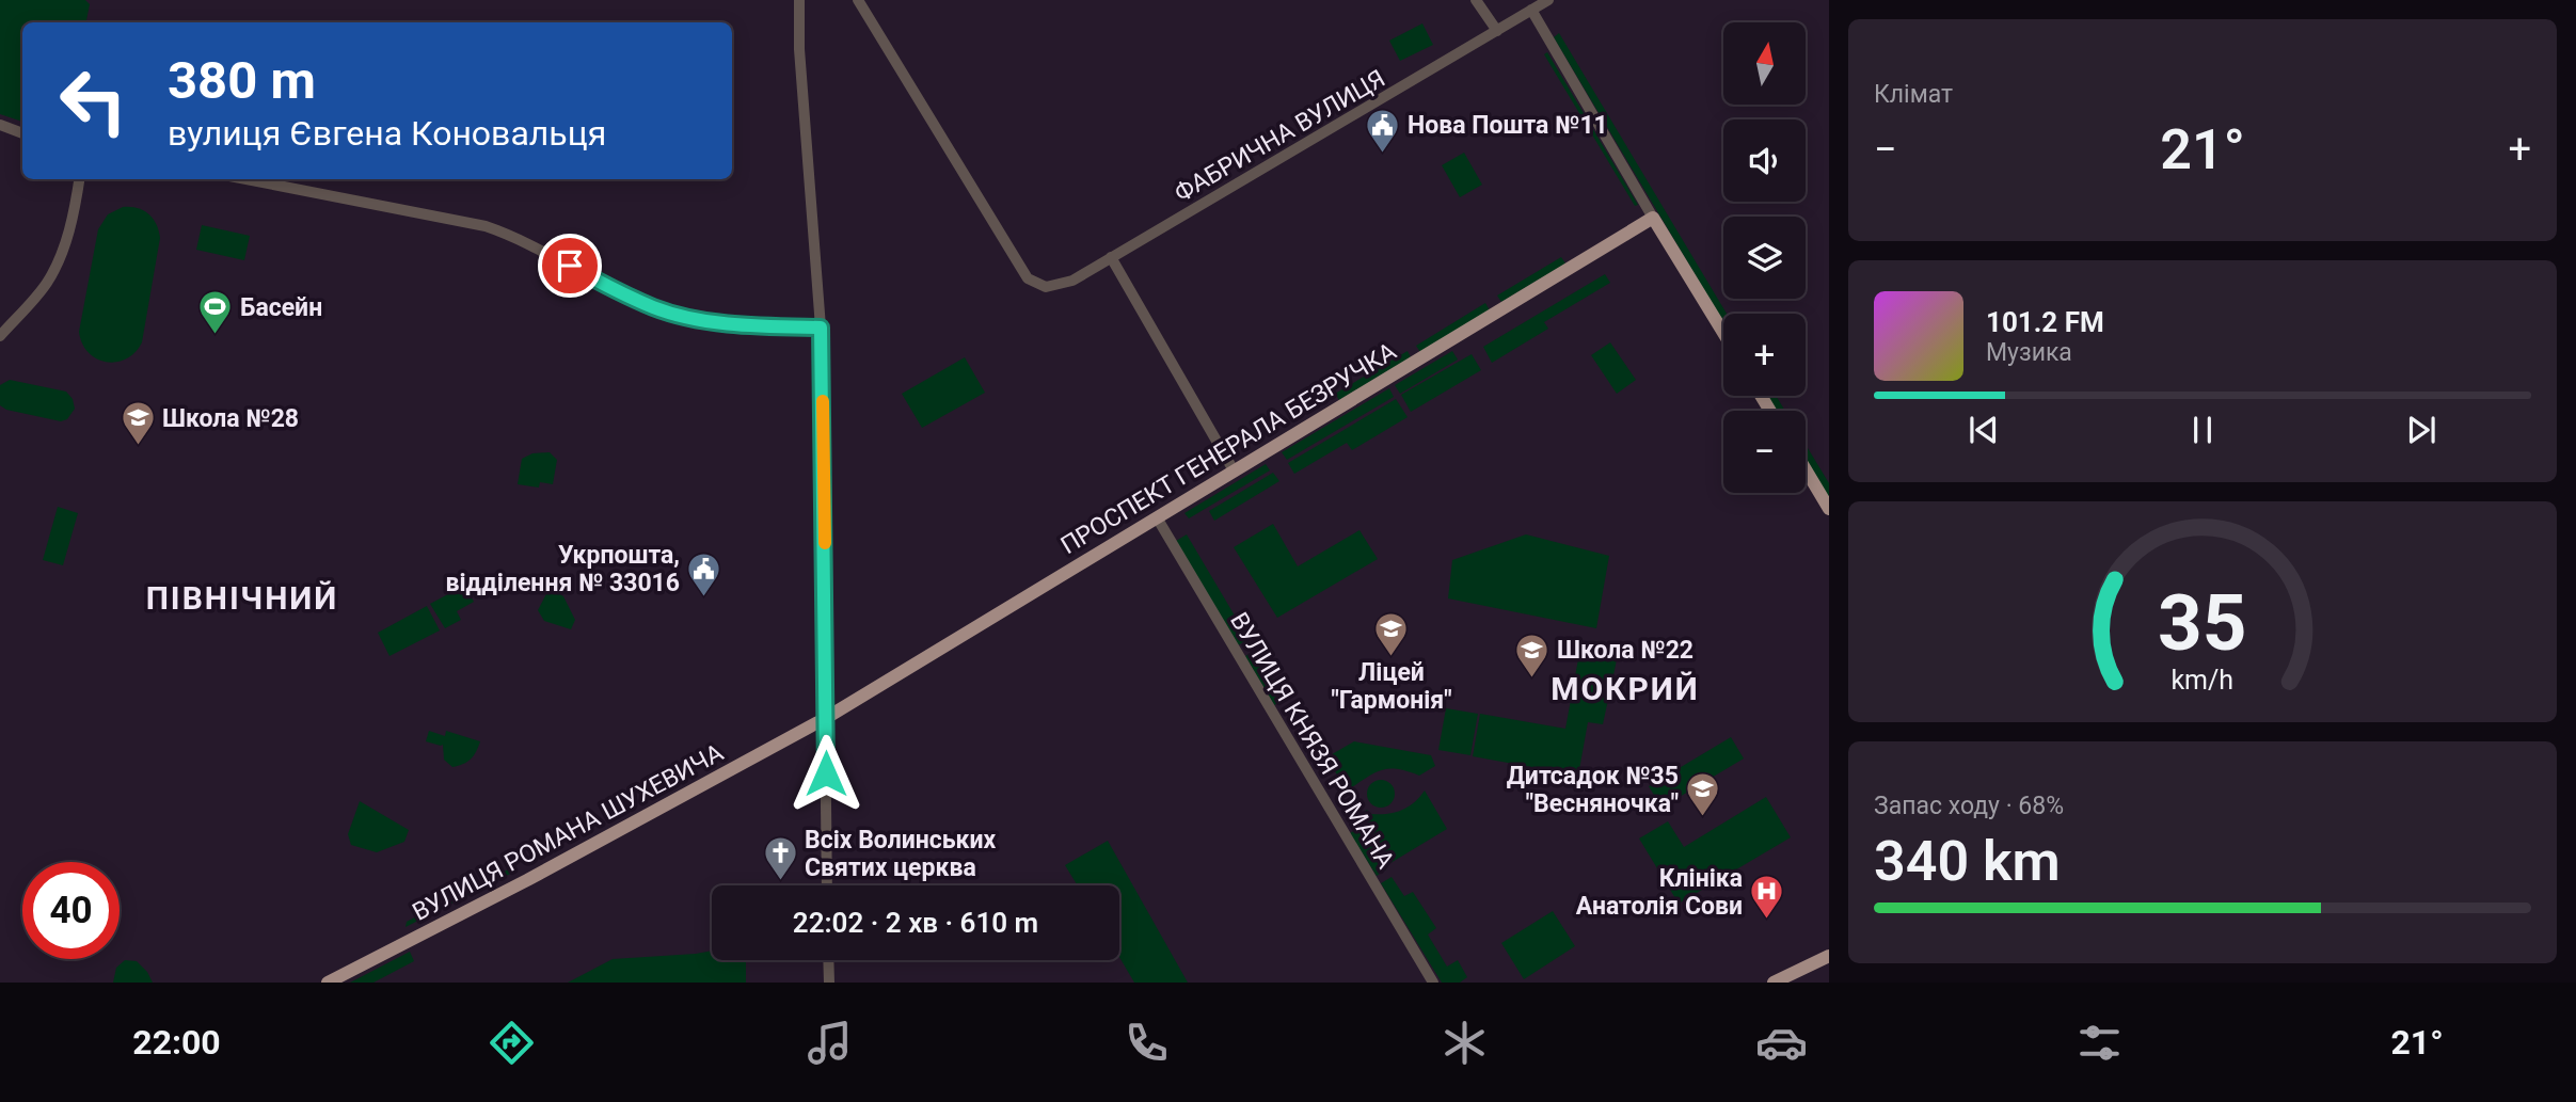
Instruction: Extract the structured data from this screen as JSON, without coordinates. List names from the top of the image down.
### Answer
{
  "streets": {
    "main road": ["ПРОСПЕКТ ГЕНЕРАЛА БЕЗРУЧКА", "ВУЛИЦЯ РОМАНА ШУХЕВИЧА"],
    "street": ["ФАБРИЧНА ВУЛИЦЯ", "ВУЛИЦЯ КНЯЗЯ РОМАНА"]
  },
  "crossings": [
    ["ПРОСПЕКТ ГЕНЕРАЛА БЕЗРУЧКА", "ВУЛИЦЯ КНЯЗЯ РОМАНА"],
    ["ПРОСПЕКТ ГЕНЕРАЛА БЕЗРУЧКА", "ВУЛИЦЯ РОМАНА ШУХЕВИЧА"]
  ],
  "districts": ["ПІВНІЧНИЙ", "МОКРИЙ"],
  "places": {
    "public building": ["Нова Пошта №11", "Укрпошта, відділення № 33016"],
    "sports": ["Басейн"],
    "school or university": [
      "Школа №28",
      "Ліцей \"Гармонія\"",
      "Школа №22",
      "Дитсадок №35 \"Весняночка\""
    ],
    "church": ["Всіх Волинських Святих церква"],
    "hospital": ["Клініка Анатолія Сови"]
  },
  "north": "top",
  "page": {
    "tile": [
      "Клімат",
      ["Запас ходу · 68%", "340 km"]
    ],
    "map_buttons": ["+", "−"],
    "turn": ["380 m", "вулиця Євгена Коновальця"],
    "heat": ["−", "21°", "+"],
    "song": ["101.2 FM", "Музика"],
    "limit": "40",
    "trip": "22:02 · 2 хв · 610 m",
    "tabs": ["22:00", "21°"],
    "gauge": ["35", "km/h"]
  }
}
